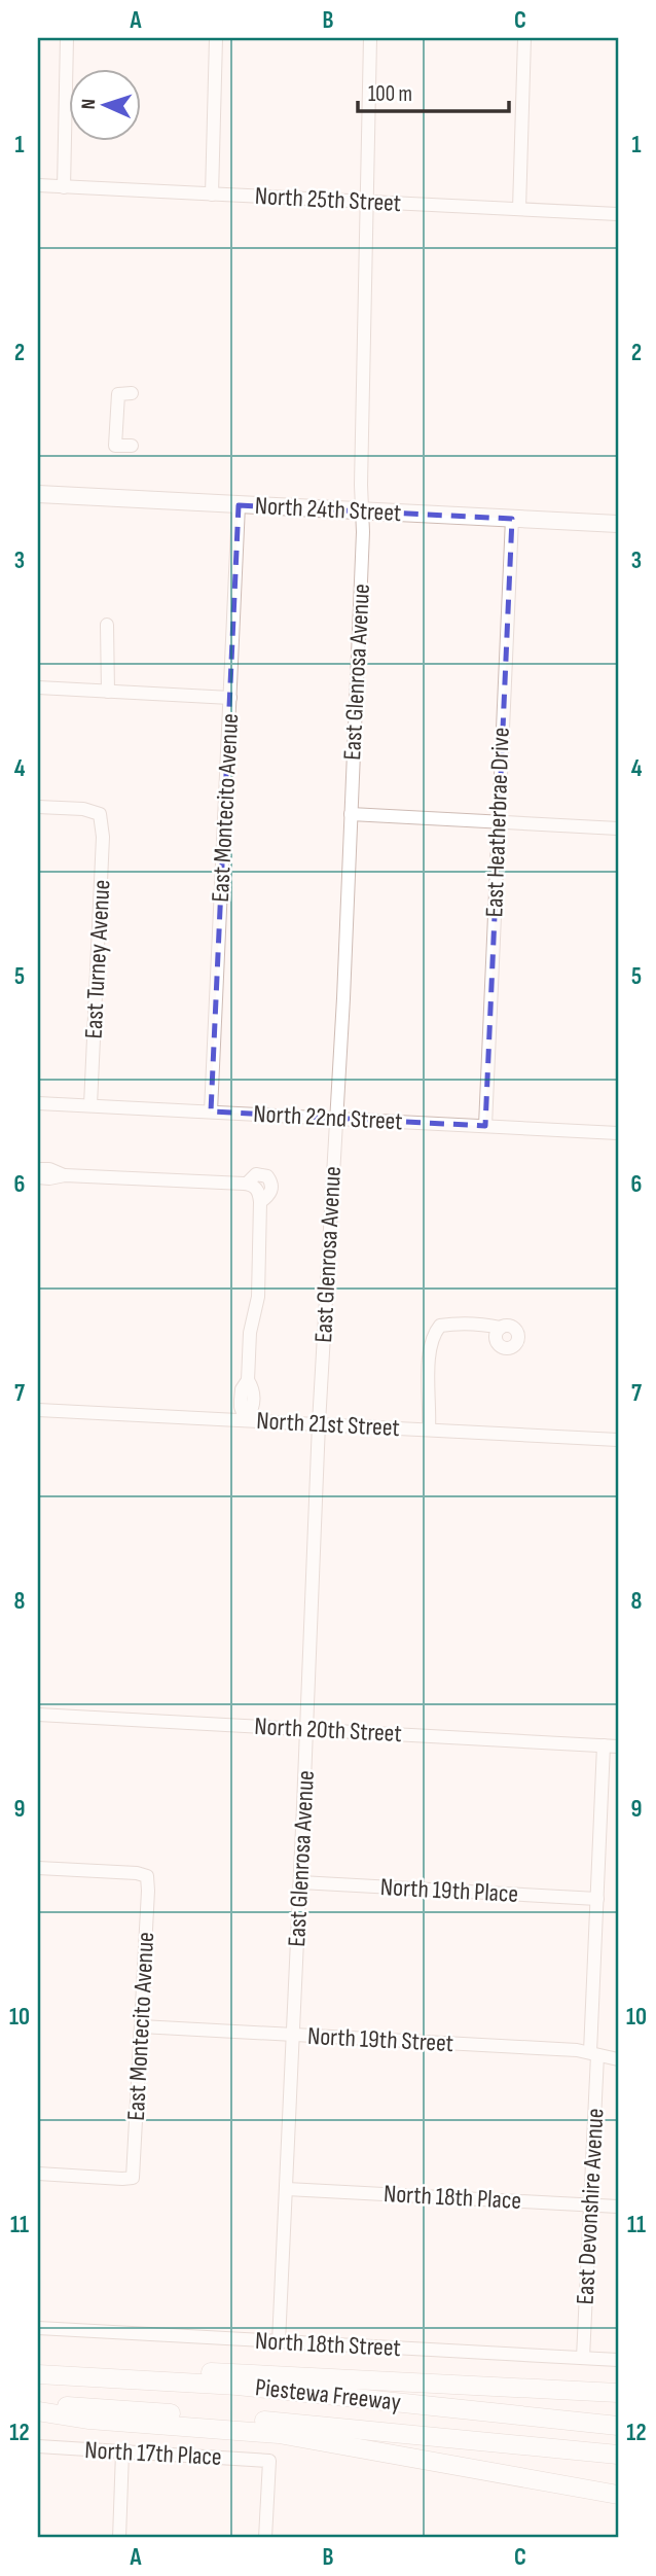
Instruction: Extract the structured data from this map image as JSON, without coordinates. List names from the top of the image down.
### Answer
{
  "streets": {
    "highway": ["Piestewa Freeway"],
    "main road": ["North 24th Street"],
    "street": [
      "North 25th Street",
      "East Glenrosa Avenue",
      "East Montecito Avenue",
      "East Heatherbrae Drive",
      "East Turney Avenue",
      "North 22nd Street",
      "North 21st Street",
      "North 20th Street",
      "North 19th Place",
      "North 19th Street",
      "North 18th Place",
      "East Devonshire Avenue",
      "North 18th Street",
      "North 17th Place"
    ]
  },
  "crossings": [
    ["North 25th Street", "East Glenrosa Avenue"],
    ["North 24th Street", "East Glenrosa Avenue"],
    ["North 24th Street", "East Montecito Avenue"],
    ["North 24th Street", "East Heatherbrae Drive"],
    ["East Glenrosa Avenue", "North 22nd Street"],
    ["East Glenrosa Avenue", "North 21st Street"],
    ["East Glenrosa Avenue", "North 20th Street"],
    ["East Glenrosa Avenue", "North 19th Place"],
    ["East Glenrosa Avenue", "North 19th Street"],
    ["East Glenrosa Avenue", "North 18th Place"],
    ["East Glenrosa Avenue", "North 18th Street"],
    ["East Montecito Avenue", "North 22nd Street"],
    ["East Montecito Avenue", "North 19th Street"],
    ["East Heatherbrae Drive", "North 22nd Street"],
    ["East Turney Avenue", "North 22nd Street"],
    ["North 20th Street", "East Devonshire Avenue"],
    ["North 19th Place", "East Devonshire Avenue"],
    ["North 19th Street", "East Devonshire Avenue"],
    ["North 18th Place", "East Devonshire Avenue"],
    ["East Devonshire Avenue", "North 18th Street"]
  ],
  "scale_bar": "100 m",
  "north": "left",
  "grid": {
    "columns": ["A", "B", "C"],
    "rows": [
      "1",
      "2",
      "3",
      "4",
      "5",
      "6",
      "7",
      "8",
      "9",
      "10",
      "11",
      "12"
    ]
  }
}
